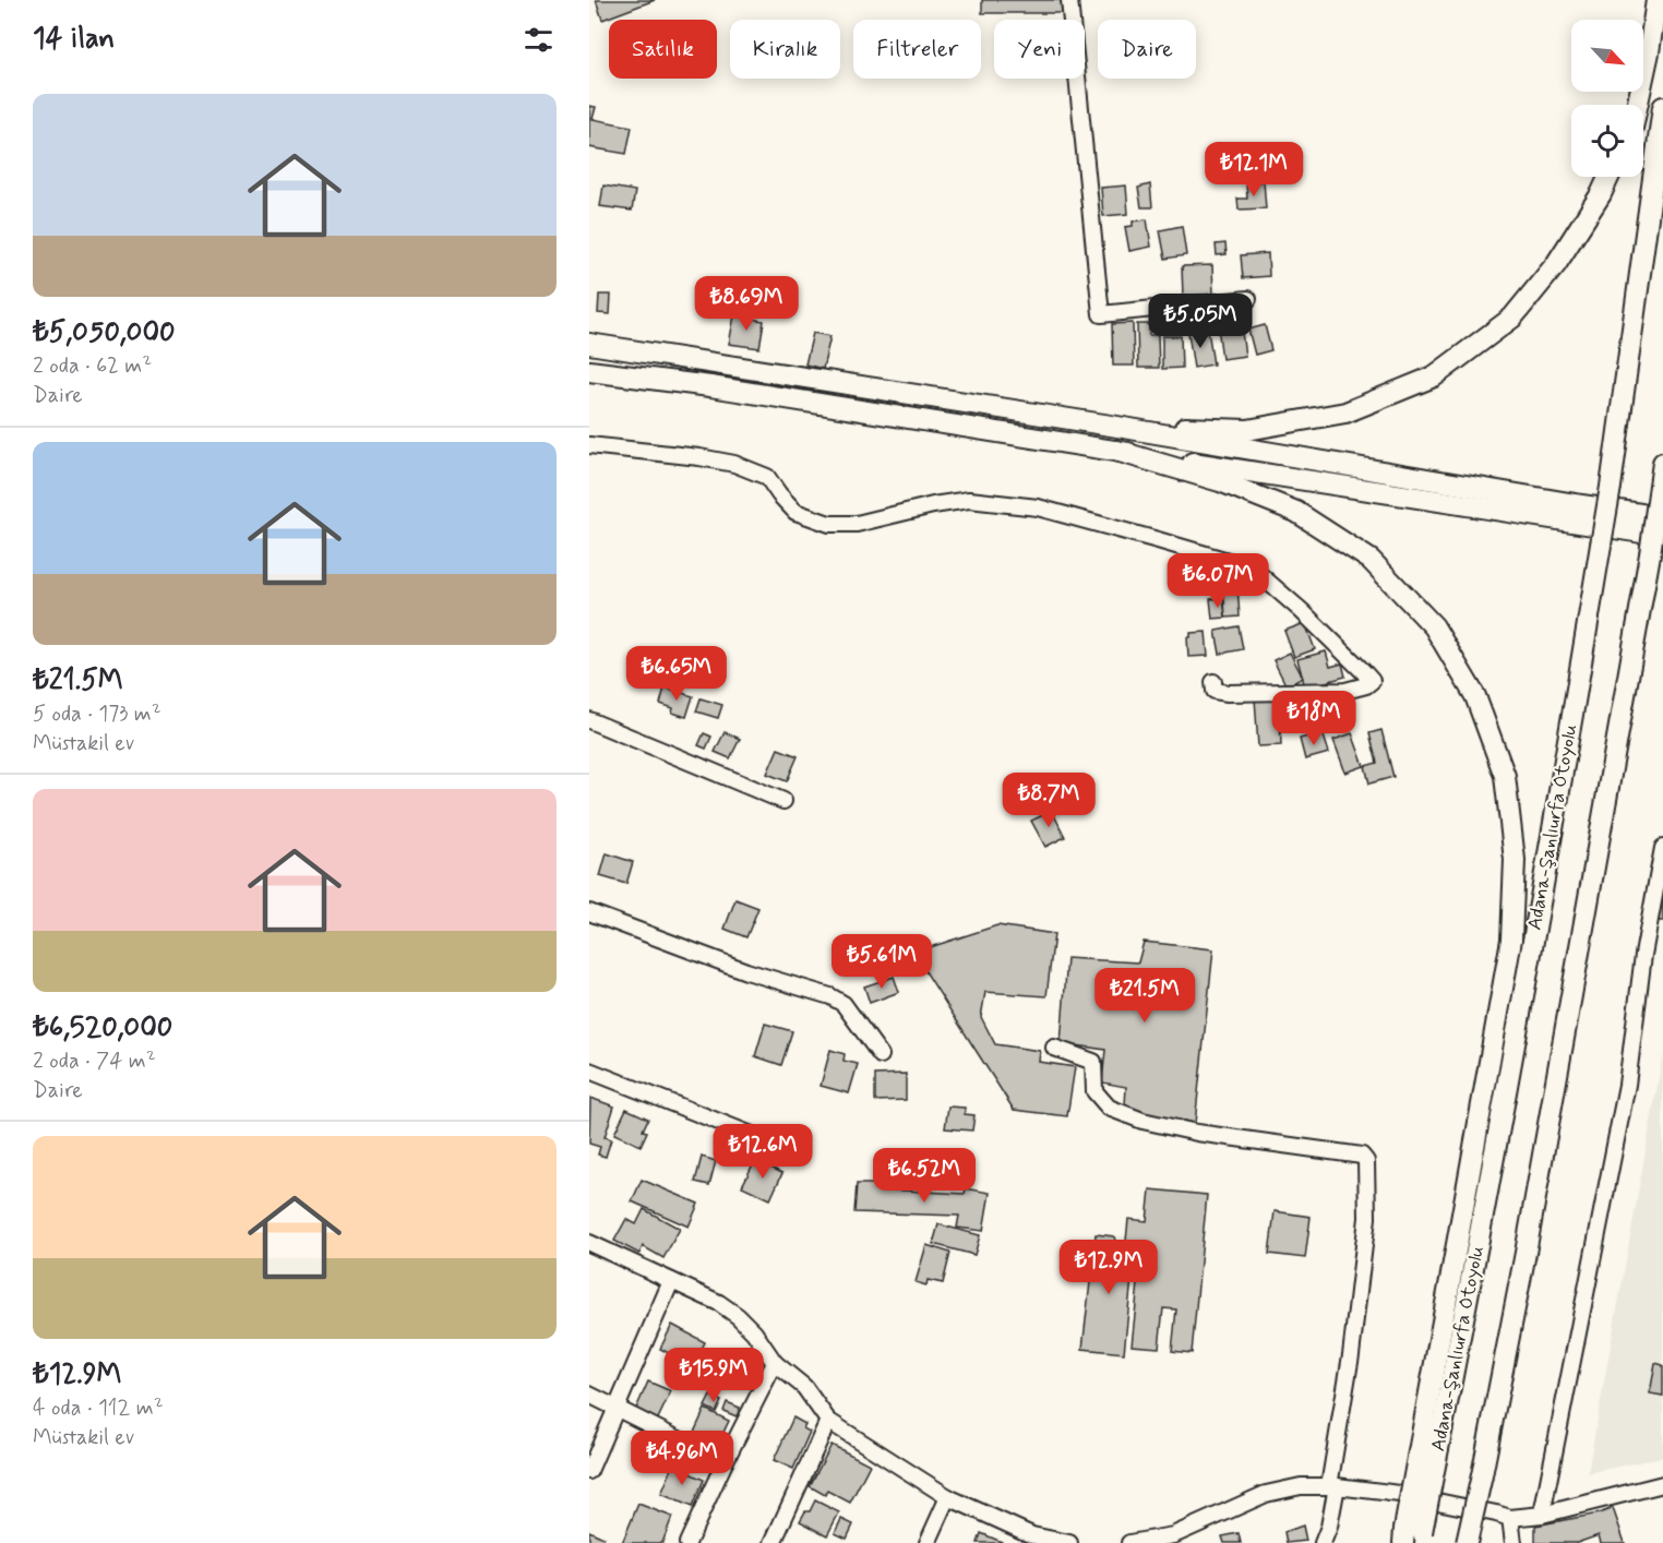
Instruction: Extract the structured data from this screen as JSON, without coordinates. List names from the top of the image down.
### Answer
{
  "streets": {
    "highway": ["Adana-Şanlıurfa Otoyolu"]
  },
  "north": "bottom right",
  "page": {
    "heading": "14 ilan",
    "chip": [
      "Satılık",
      "Kiralık",
      "Filtreler",
      "Yeni",
      "Daire"
    ],
    "list": [
      {
        "name": "₺5,050,000",
        "note": "2 oda · 62 m² · Daire"
      },
      {
        "name": "₺21.5M",
        "note": "5 oda · 173 m² · Müstakil ev"
      },
      {
        "name": "₺6,520,000",
        "note": "2 oda · 74 m² · Daire"
      },
      {
        "name": "₺12.9M",
        "note": "4 oda · 112 m² · Müstakil ev"
      }
    ],
    "price": [
      "₺12.1M",
      "₺8.69M",
      "₺5.05M",
      "₺6.07M",
      "₺6.65M",
      "₺18M",
      "₺8.7M",
      "₺5.61M",
      "₺21.5M",
      "₺12.6M",
      "₺6.52M",
      "₺12.9M",
      "₺15.9M",
      "₺4.96M"
    ]
  }
}
